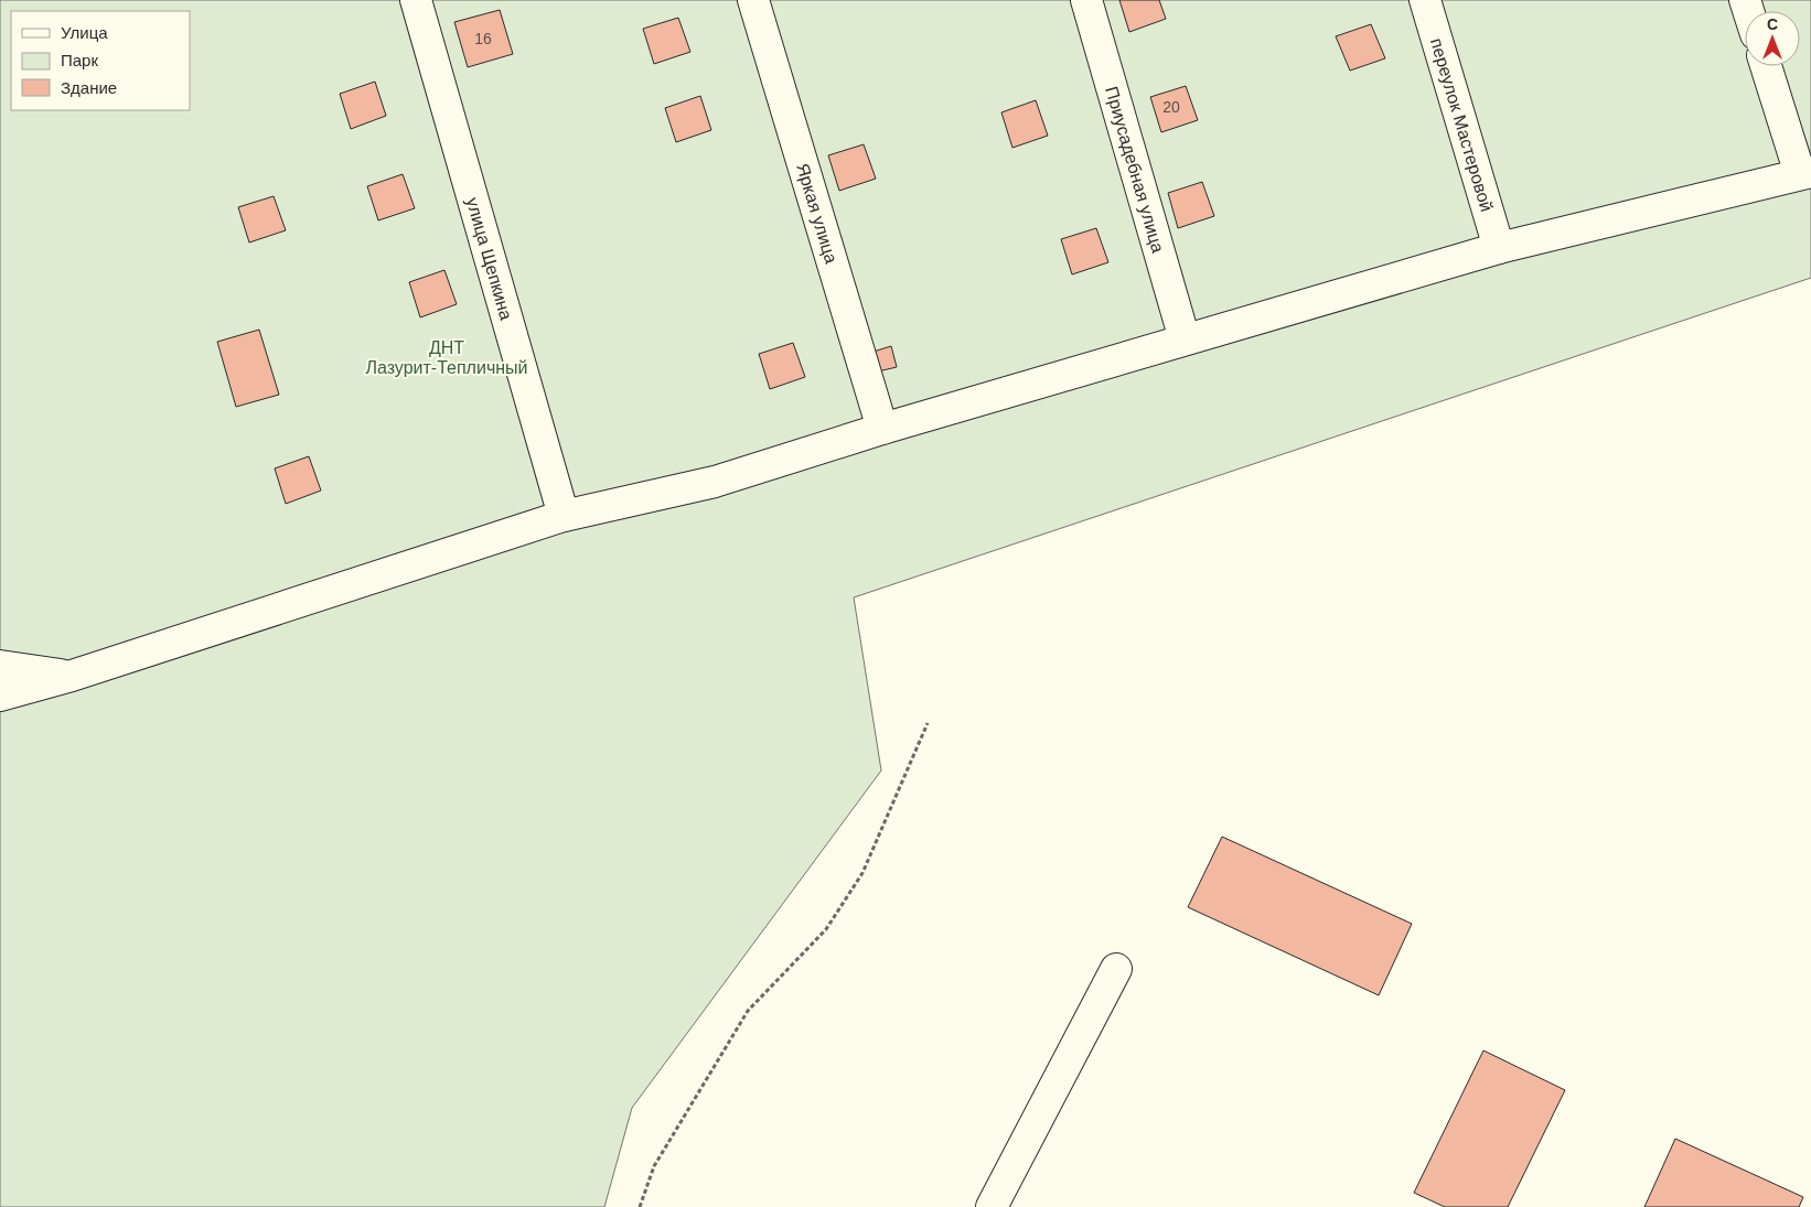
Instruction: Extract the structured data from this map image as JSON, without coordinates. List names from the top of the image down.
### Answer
{
  "streets": {
    "street": [
      "переулок Мастеровой",
      "Приусадебная улица",
      "Яркая улица",
      "улица Щепкина"
    ]
  },
  "parks": ["ДНТ Лазурит-Тепличный"],
  "house_numbers": ["16", "20"],
  "legend": ["Улица", "Парк", "Здание"],
  "north": "top"
}
